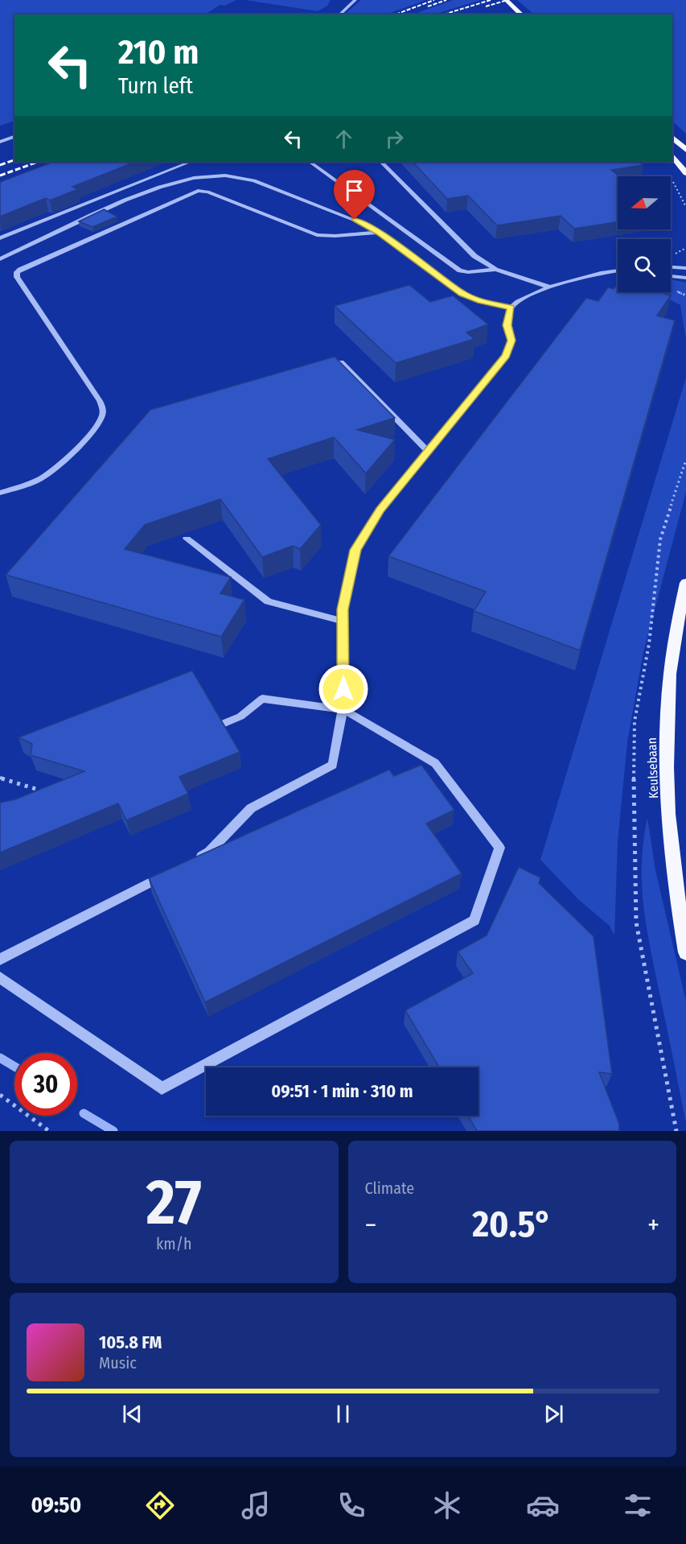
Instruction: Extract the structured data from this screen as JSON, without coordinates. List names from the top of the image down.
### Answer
{
  "streets": {
    "main road": ["Keulsebaan"]
  },
  "north": "left",
  "page": {
    "turn": ["210 m", "Turn left"],
    "limit": "30",
    "trip": "09:51 · 1 min · 310 m",
    "tile": [
      ["27", "km/h"],
      "Climate"
    ],
    "heat": ["−", "20.5°", "+"],
    "song": ["105.8 FM", "Music"],
    "tabs": "09:50"
  }
}
